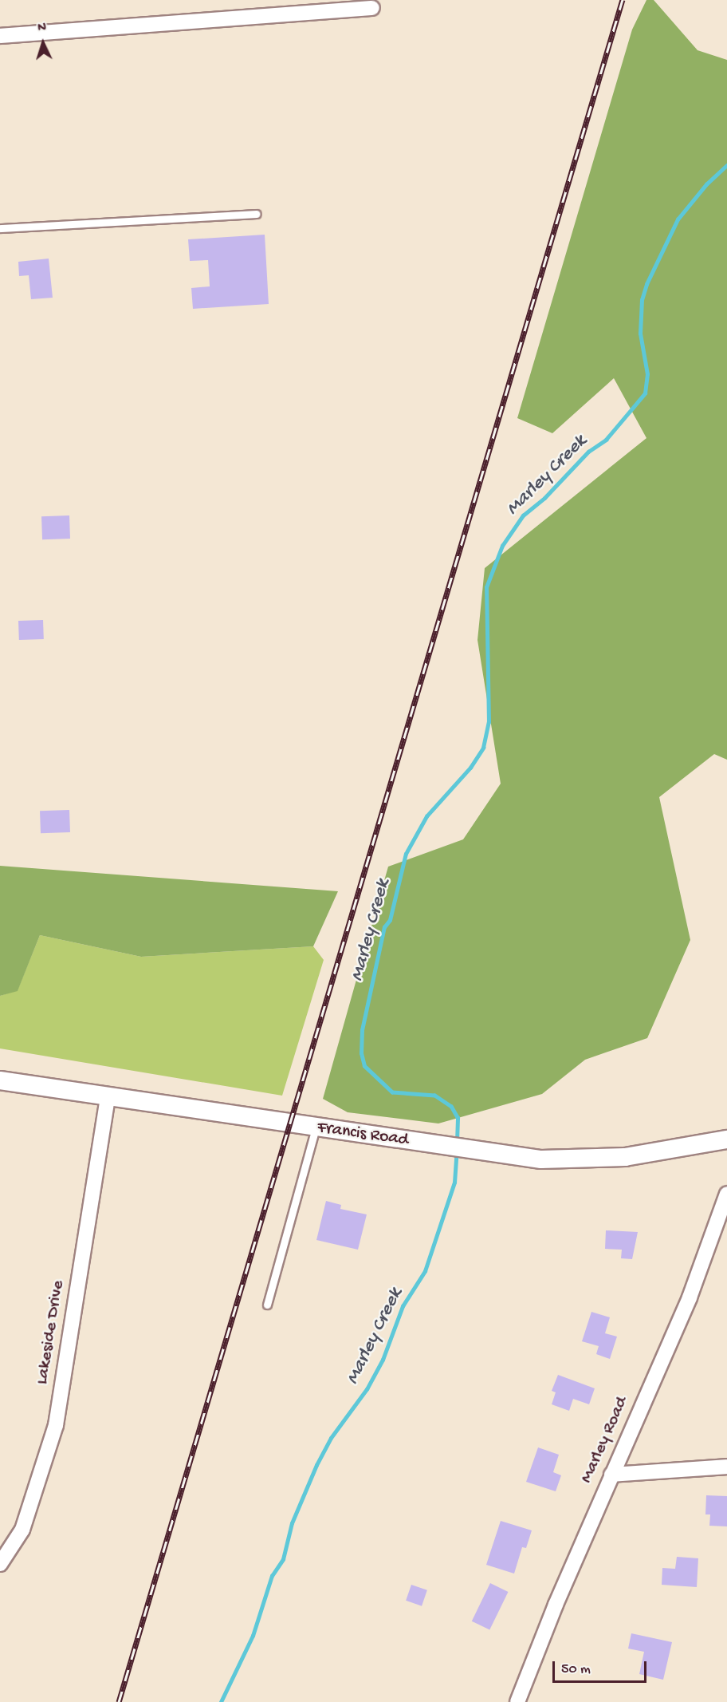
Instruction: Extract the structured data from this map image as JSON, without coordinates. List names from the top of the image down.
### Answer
{
  "streets": {
    "street": ["Francis Road", "Lakeside Drive", "Marley Road"]
  },
  "crossings": [
    ["Francis Road", "Lakeside Drive"]
  ],
  "water": ["Marley Creek"],
  "scale_bar": "50 m",
  "north": "top"
}
